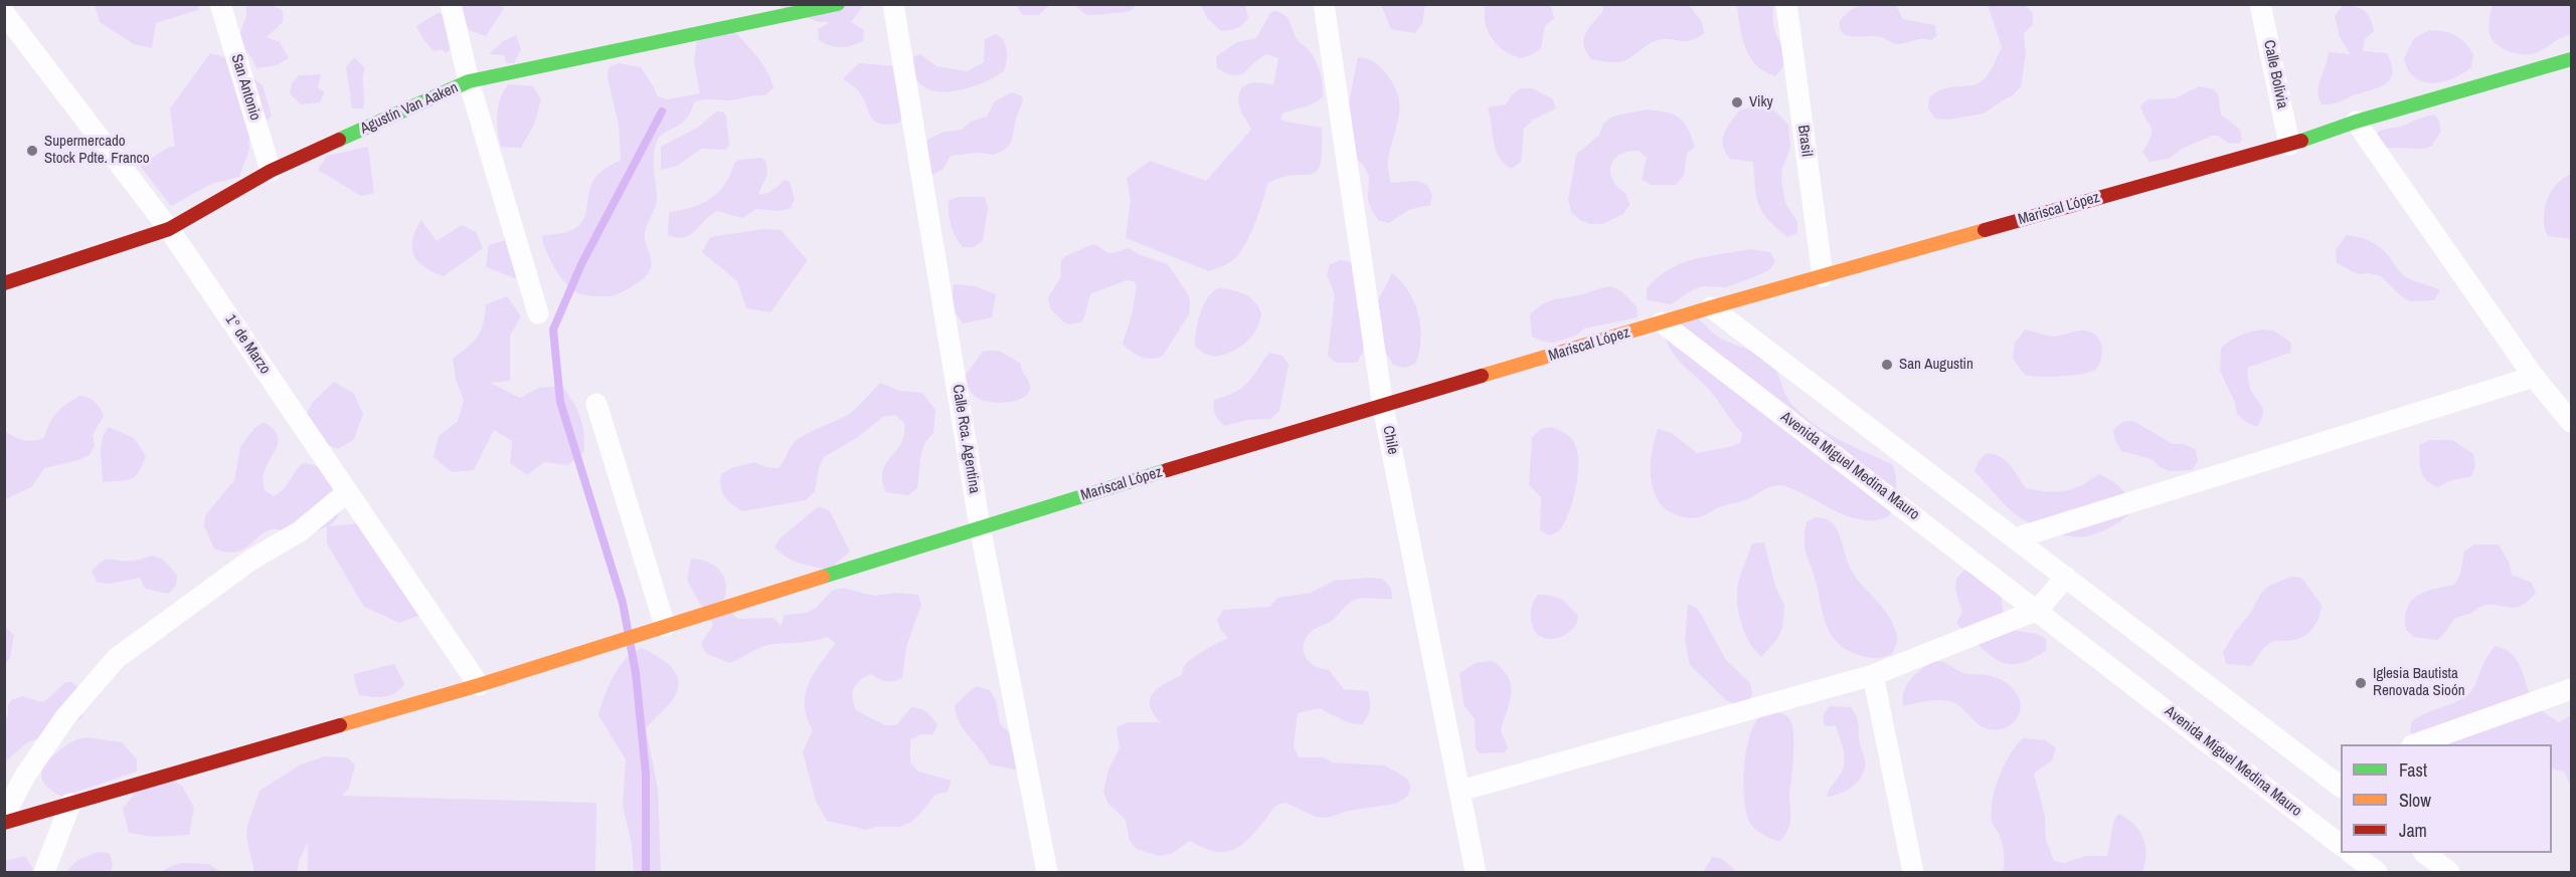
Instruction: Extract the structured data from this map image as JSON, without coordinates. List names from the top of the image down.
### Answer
{
  "streets": {
    "street": [
      "Calle Bolivia",
      "San Antonio",
      "Agustín Van Aaken",
      "Brasil",
      "Mariscal López",
      "1° de Marzo",
      "Calle Rca. Agentina",
      "Chile",
      "Avenida Miguel Medina Mauro"
    ]
  },
  "crossings": [
    ["Calle Bolivia", "Mariscal López"],
    ["San Antonio", "Agustín Van Aaken"],
    ["Agustín Van Aaken", "1° de Marzo"],
    ["Brasil", "Mariscal López"],
    ["Mariscal López", "1° de Marzo"],
    ["Mariscal López", "Calle Rca. Agentina"],
    ["Mariscal López", "Chile"],
    ["Mariscal López", "Avenida Miguel Medina Mauro"]
  ],
  "places": [
    "Viky",
    "Supermercado Stock Pdte. Franco",
    "San Augustin",
    "Iglesia Bautista Renovada Sioón"
  ],
  "legend": ["Fast", "Slow", "Jam"]
}
